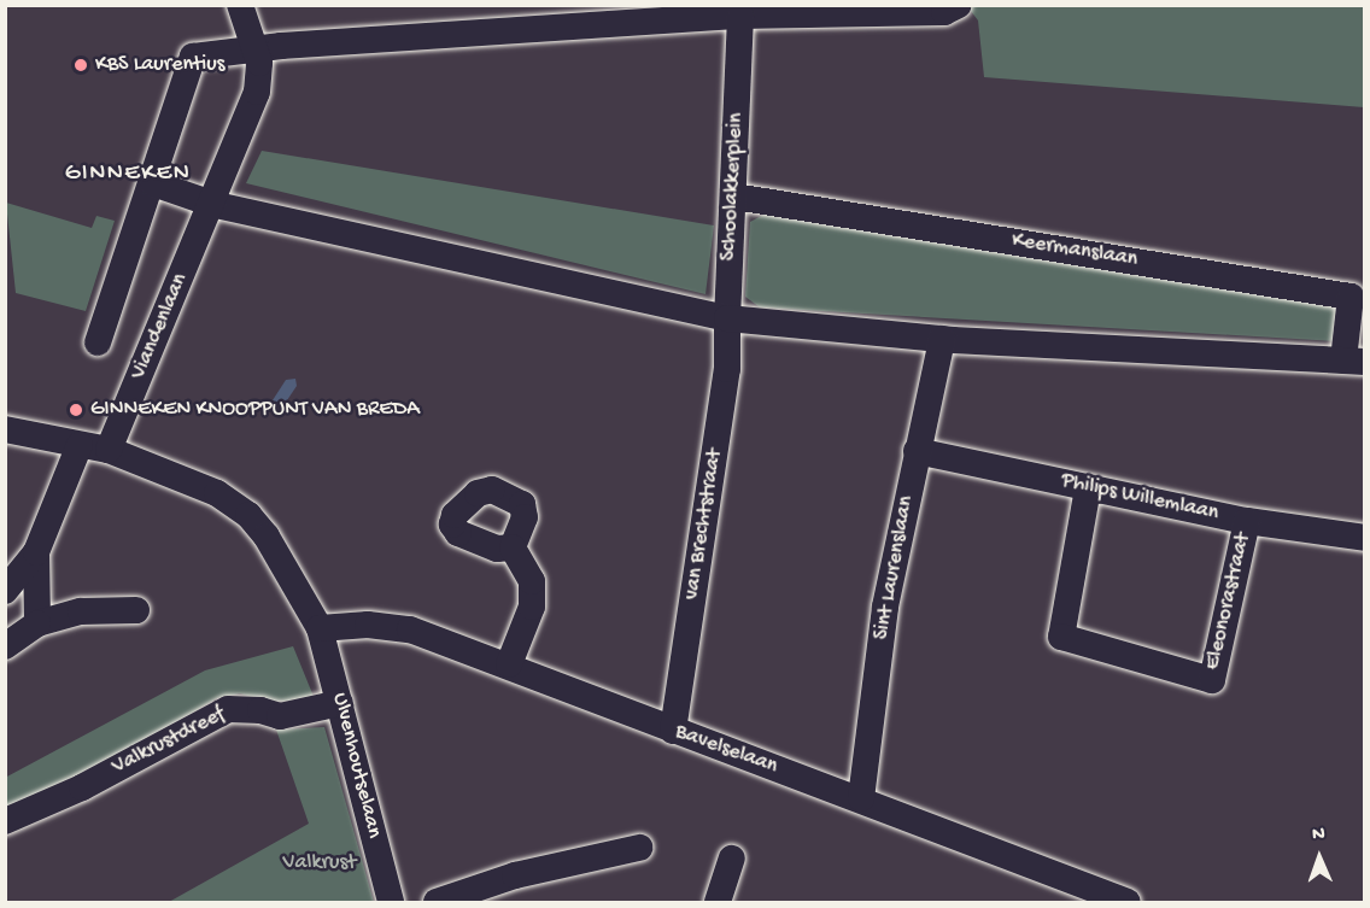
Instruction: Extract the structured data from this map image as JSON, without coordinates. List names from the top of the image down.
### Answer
{
  "streets": {
    "street": [
      "Schoolakkerplein",
      "Keermanslaan",
      "Viandenlaan",
      "Philips Willemlaan",
      "van Brechtstraat",
      "Sint Laurenslaan",
      "Eleonorastraat",
      "Valkrustdreef",
      "Bavelselaan",
      "Ulvenhoutselaan"
    ]
  },
  "crossings": [
    ["Schoolakkerplein", "Keermanslaan"],
    ["Schoolakkerplein", "van Brechtstraat"],
    ["Keermanslaan", "van Brechtstraat"],
    ["Keermanslaan", "Sint Laurenslaan"],
    ["Viandenlaan", "Ulvenhoutselaan"],
    ["Philips Willemlaan", "Sint Laurenslaan"],
    ["Philips Willemlaan", "Eleonorastraat"],
    ["van Brechtstraat", "Bavelselaan"],
    ["Sint Laurenslaan", "Bavelselaan"],
    ["Valkrustdreef", "Ulvenhoutselaan"],
    ["Bavelselaan", "Ulvenhoutselaan"]
  ],
  "districts": ["GINNEKEN"],
  "parks": ["Valkrust"],
  "places": ["KBS Laurentius", "GINNEKEN KNOOPPUNT VAN BREDA"],
  "north": "top"
}
